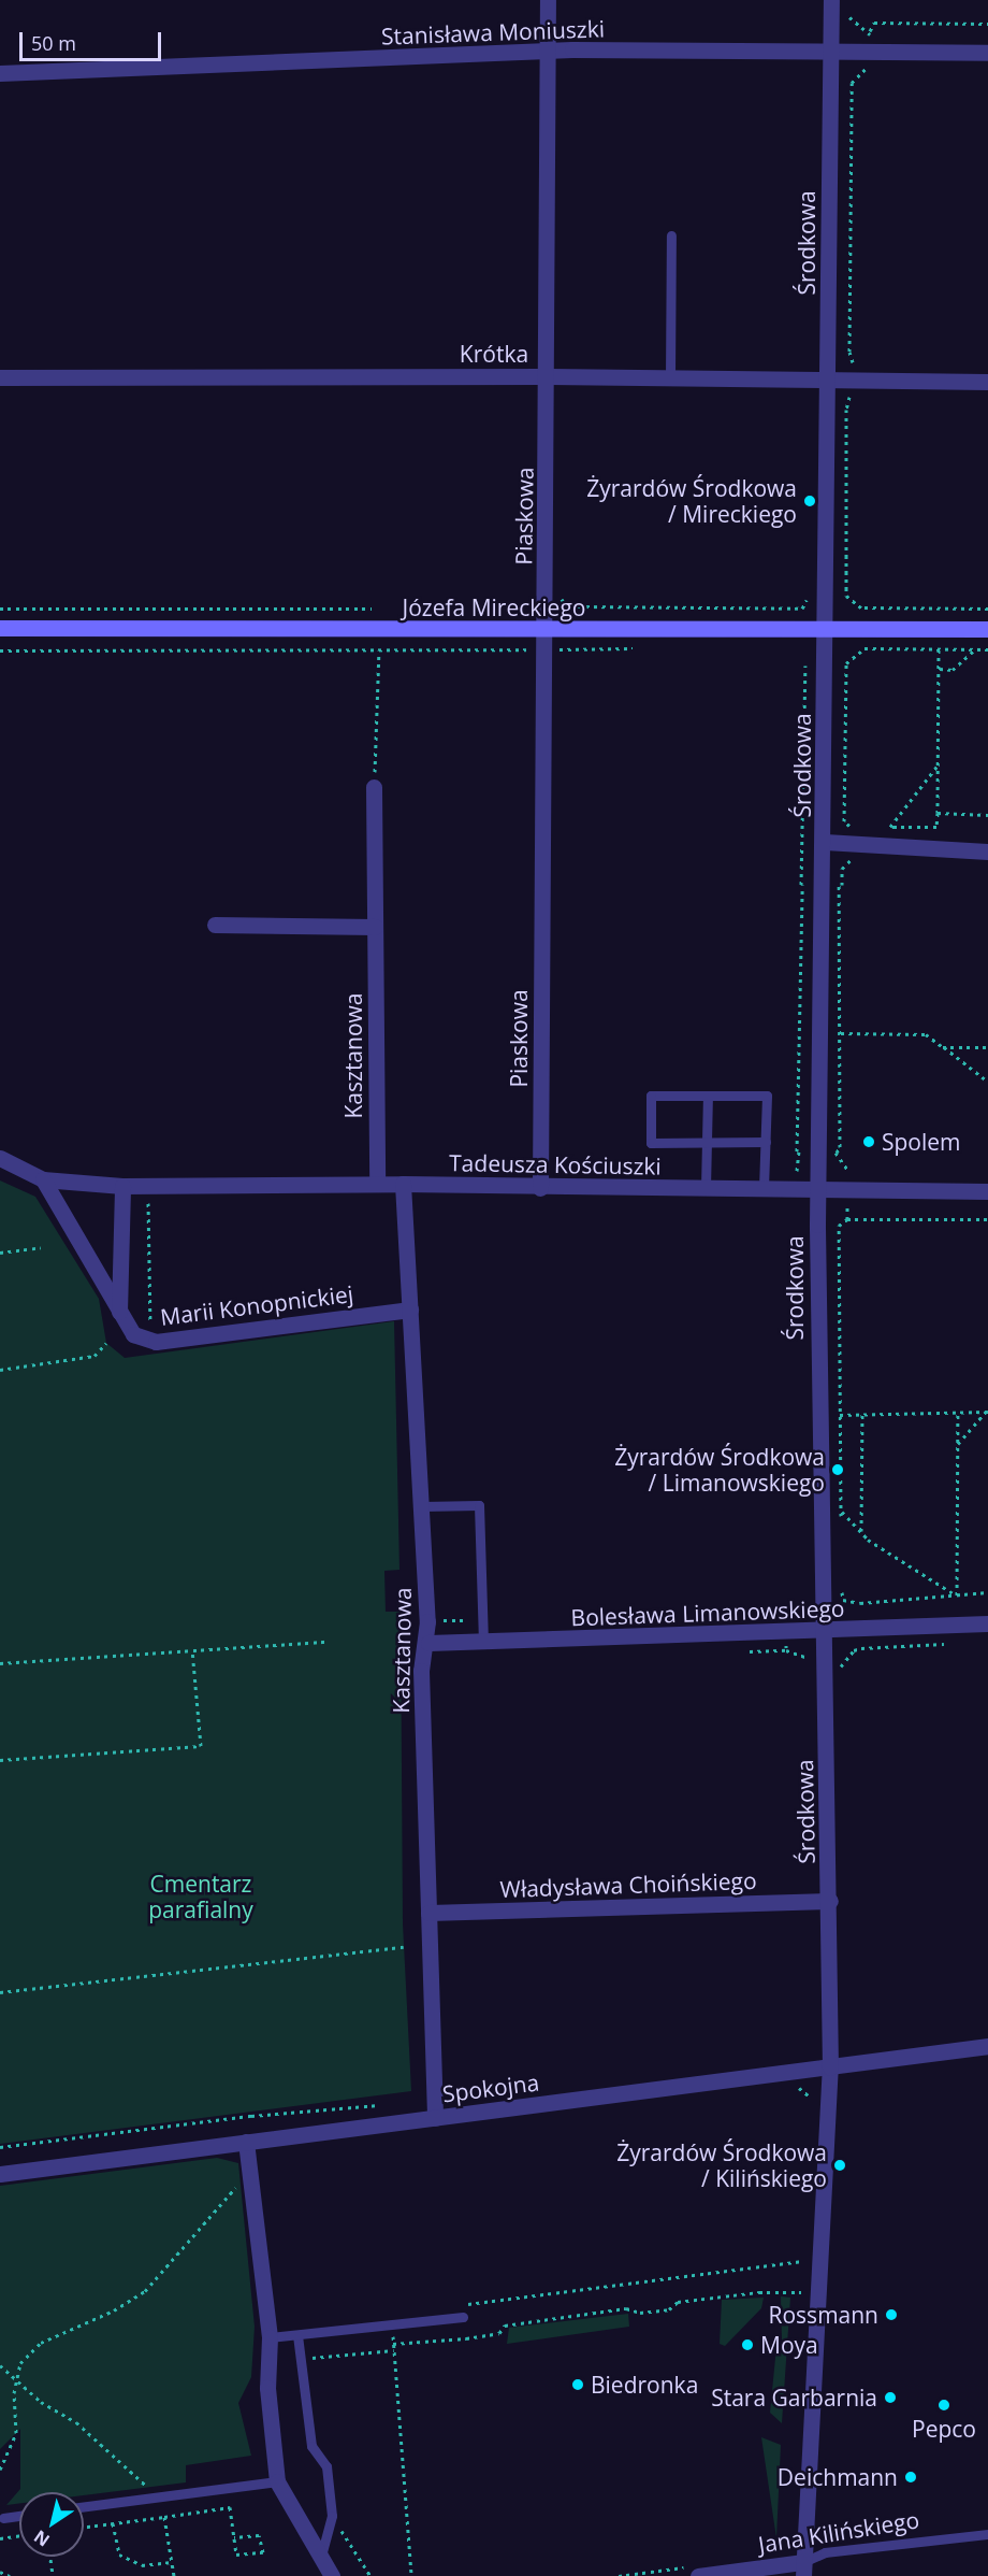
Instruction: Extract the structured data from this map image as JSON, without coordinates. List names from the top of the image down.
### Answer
{
  "streets": {
    "street": [
      "Stanisława Moniuszki",
      "Środkowa",
      "Krótka",
      "Piaskowa",
      "Józefa Mireckiego",
      "Kasztanowa",
      "Tadeusza Kościuszki",
      "Marii Konopnickiej",
      "Bolesława Limanowskiego",
      "Władysława Choińskiego",
      "Spokojna",
      "Jana Kilińskiego"
    ]
  },
  "crossings": [
    ["Stanisława Moniuszki", "Środkowa"],
    ["Stanisława Moniuszki", "Piaskowa"],
    ["Środkowa", "Krótka"],
    ["Środkowa", "Józefa Mireckiego"],
    ["Środkowa", "Tadeusza Kościuszki"],
    ["Środkowa", "Bolesława Limanowskiego"],
    ["Środkowa", "Władysława Choińskiego"],
    ["Środkowa", "Spokojna"],
    ["Środkowa", "Jana Kilińskiego"],
    ["Krótka", "Piaskowa"],
    ["Piaskowa", "Józefa Mireckiego"],
    ["Piaskowa", "Tadeusza Kościuszki"],
    ["Kasztanowa", "Tadeusza Kościuszki"],
    ["Kasztanowa", "Marii Konopnickiej"],
    ["Kasztanowa", "Bolesława Limanowskiego"],
    ["Kasztanowa", "Władysława Choińskiego"],
    ["Kasztanowa", "Spokojna"]
  ],
  "parks": ["Cmentarz parafialny"],
  "places": [
    "Żyrardów Środkowa / Mireckiego",
    "Spolem",
    "Żyrardów Środkowa / Limanowskiego",
    "Żyrardów Środkowa / Kilińskiego",
    "Rossmann",
    "Moya",
    "Biedronka",
    "Stara Garbarnia",
    "Pepco",
    "Deichmann"
  ],
  "scale_bar": "50 m",
  "north": "bottom left"
}
